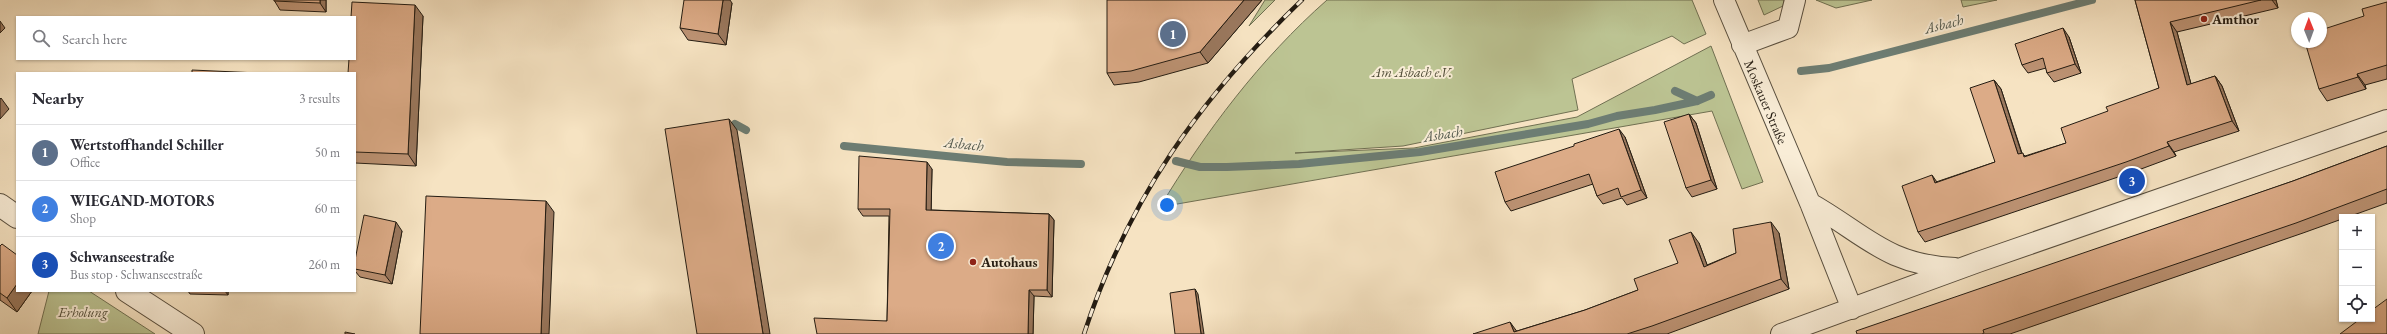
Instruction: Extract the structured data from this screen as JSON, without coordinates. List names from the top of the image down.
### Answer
{
  "streets": {
    "street": ["Moskauer Straße"]
  },
  "water": ["Asbach"],
  "parks": ["Am Asbach e.V.", "Erholung"],
  "places": ["Amthor", "Autohaus"],
  "north": "top",
  "page": {
    "search": "Search here",
    "pins": ["1", "3", "2"],
    "heading": ["Nearby", "3 results"],
    "list": [
      {
        "mark": "1",
        "name": "Wertstoffhandel Schiller",
        "note": "Office",
        "value": "50 m"
      },
      {
        "mark": "2",
        "name": "WIEGAND-MOTORS",
        "note": "Shop",
        "value": "60 m"
      },
      {
        "mark": "3",
        "name": "Schwanseestraße",
        "note": "Bus stop · Schwanseestraße",
        "value": "260 m"
      }
    ],
    "map_buttons": ["+", "−"]
  }
}
